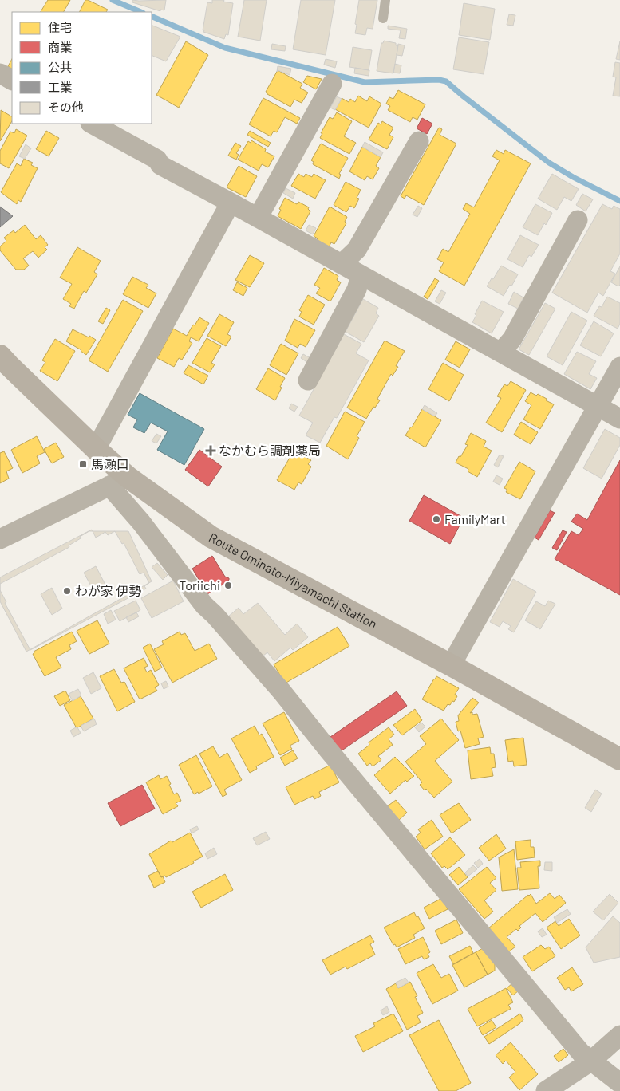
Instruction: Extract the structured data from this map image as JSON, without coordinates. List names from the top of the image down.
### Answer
{
  "streets": {
    "main road": ["Route Ominato-Miyamachi Station"]
  },
  "places": {
    "health": ["なかむら調剤薬局"],
    "transit": ["馬瀬口"],
    "other": ["FamilyMart", "Toriichi", "わが家 伊勢"]
  },
  "legend": [
    "住宅",
    "商業",
    "公共",
    "工業",
    "その他"
  ]
}
